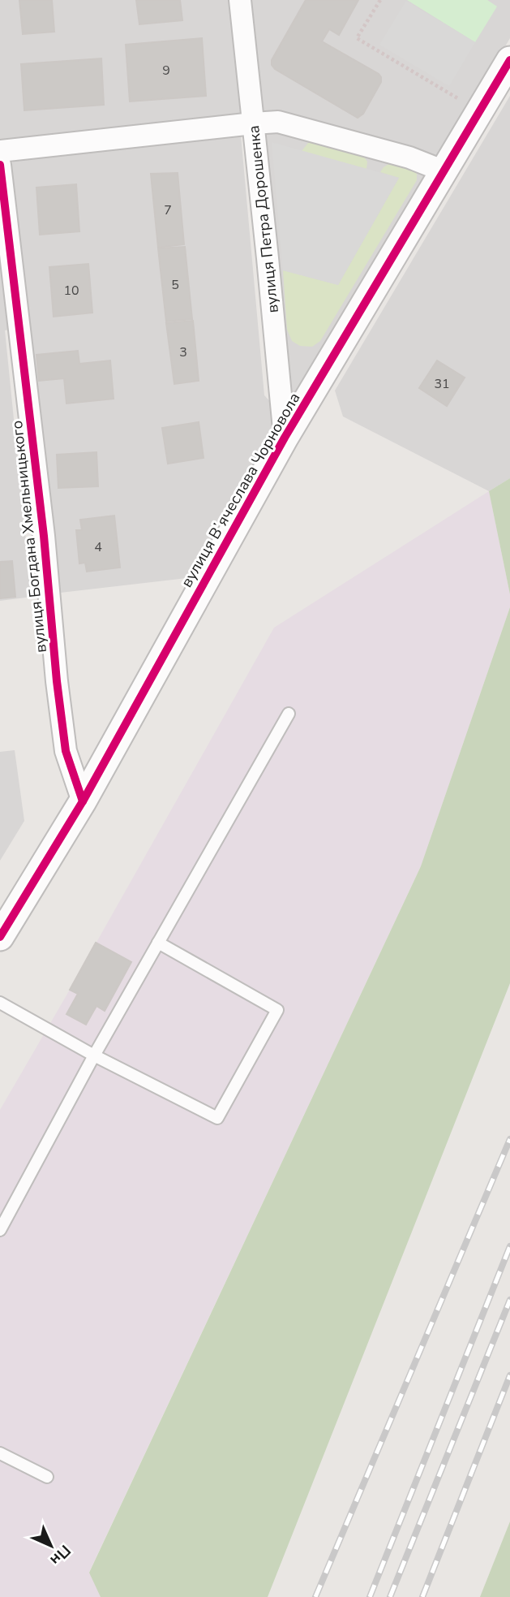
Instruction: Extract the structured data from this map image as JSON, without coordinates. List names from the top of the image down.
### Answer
{
  "streets": {
    "street": ["вулиця Петра Дорошенка", "вулиця Вʼячеслава Чорновола", "вулиця Богдана Хмельницького"]
  },
  "crossings": [
    ["вулиця Петра Дорошенка", "вулиця Вʼячеслава Чорновола"],
    ["вулиця Вʼячеслава Чорновола", "вулиця Богдана Хмельницького"]
  ],
  "house_numbers": [
    "9",
    "7",
    "5",
    "10",
    "3",
    "31",
    "4"
  ],
  "north": "bottom right"
}
